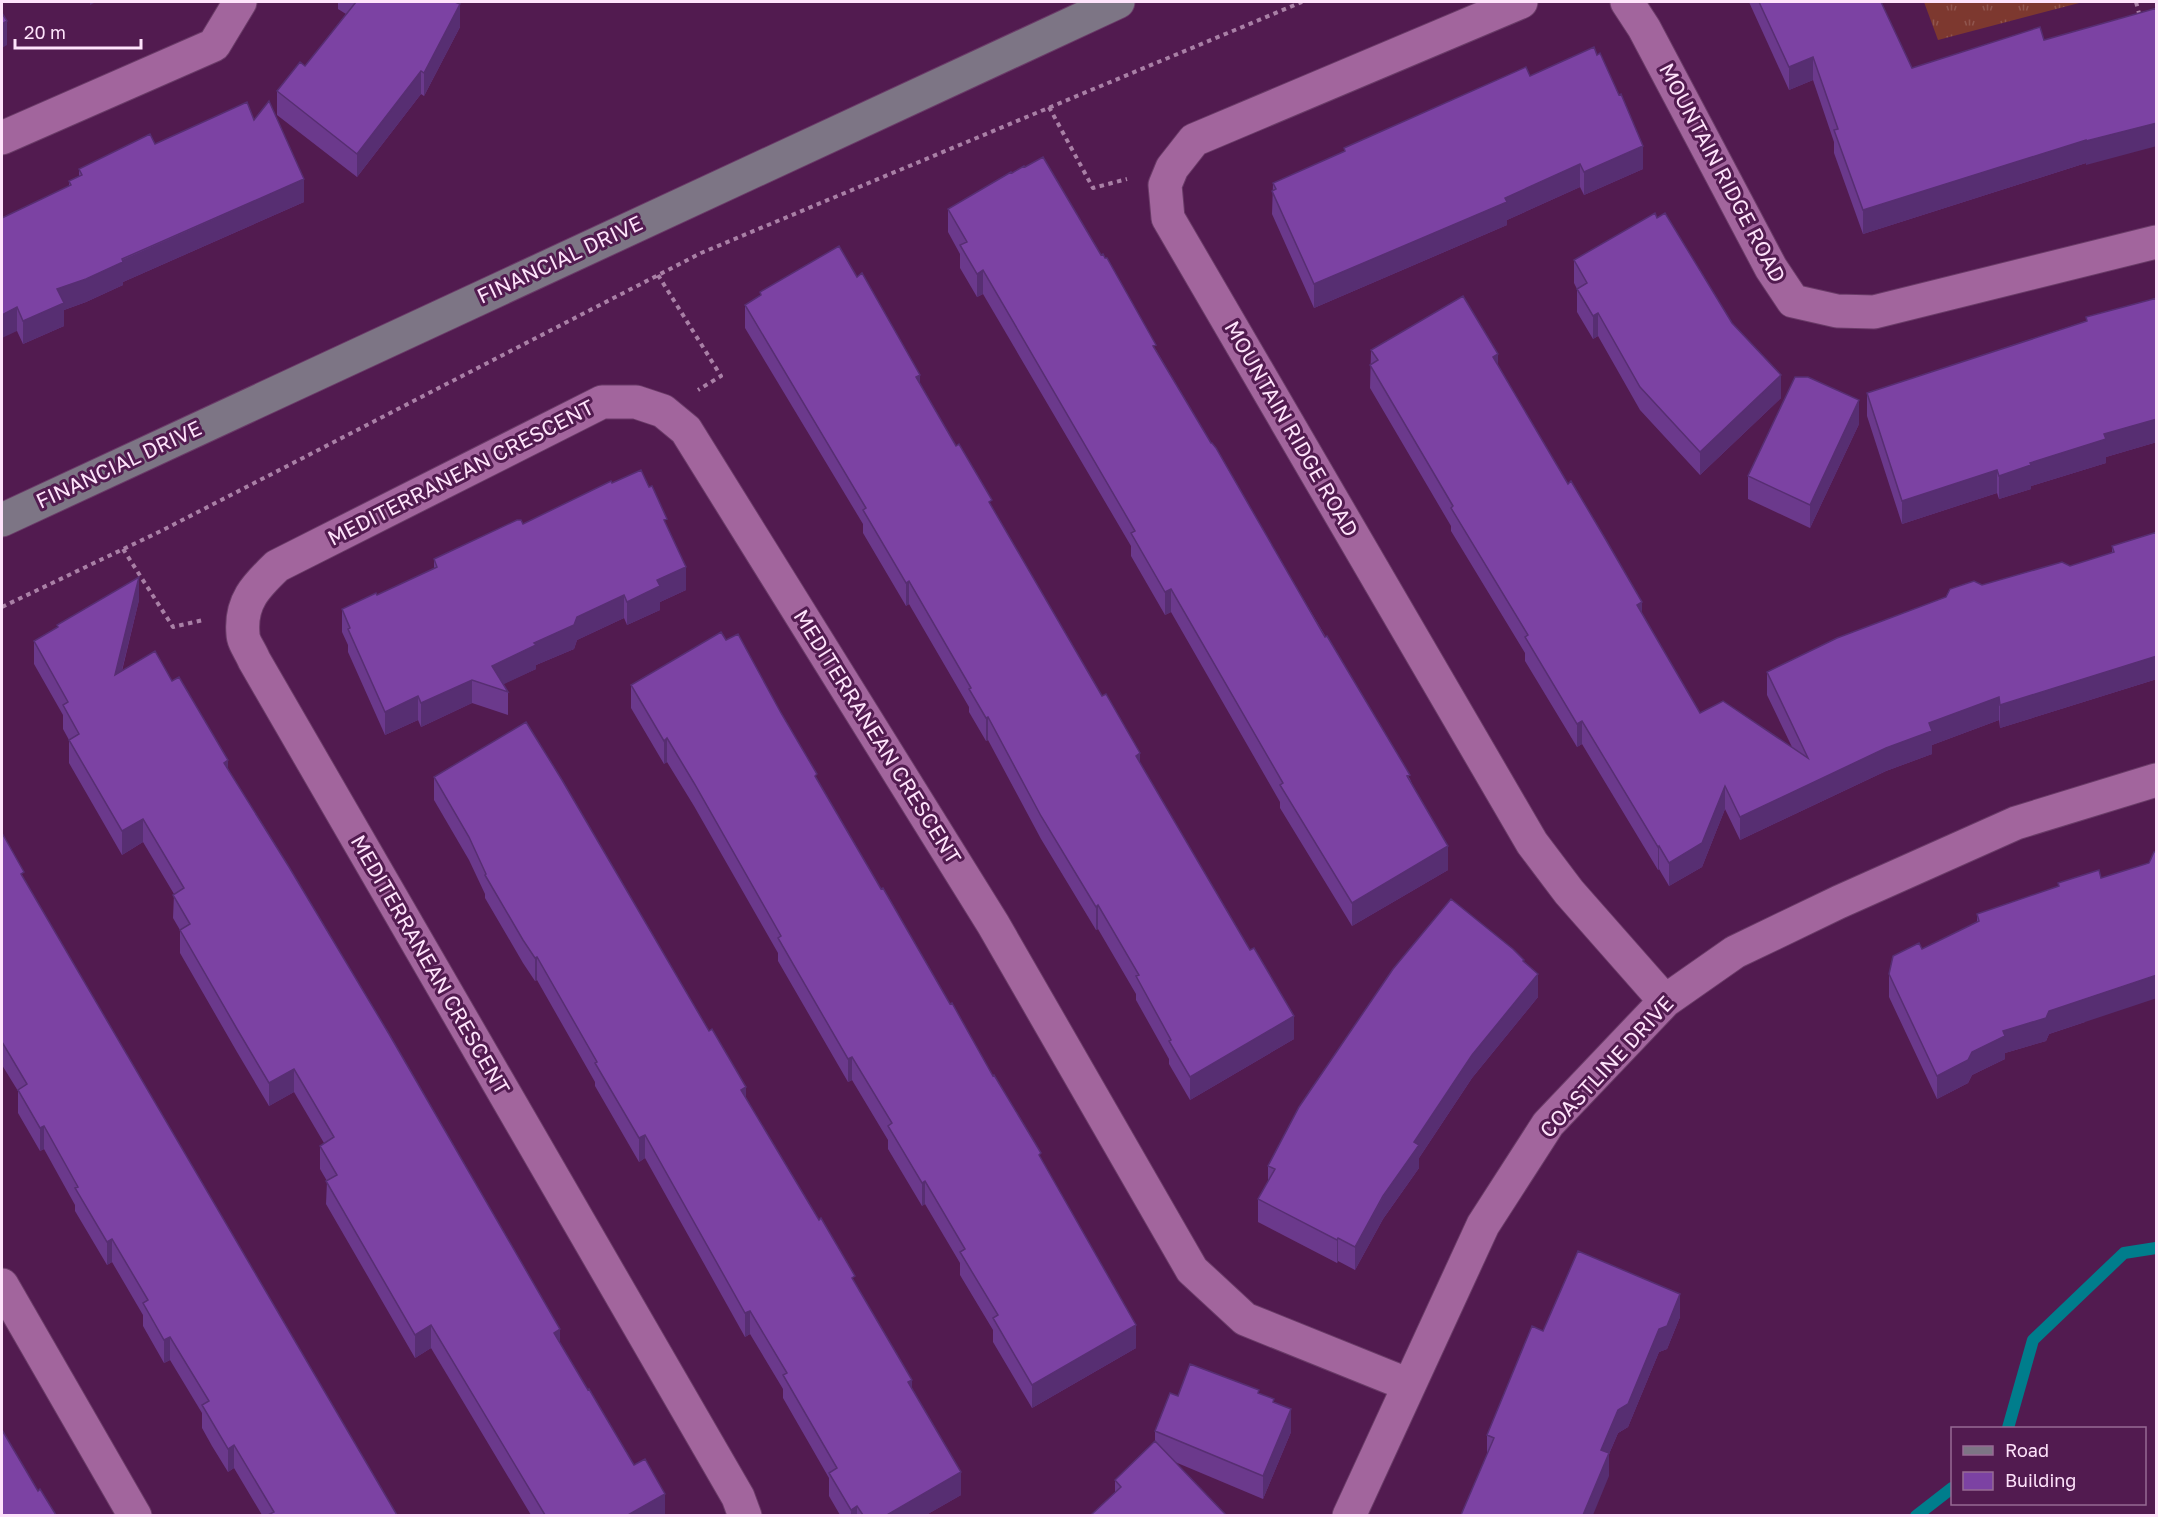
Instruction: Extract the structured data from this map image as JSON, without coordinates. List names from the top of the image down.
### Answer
{
  "streets": {
    "street": [
      "MOUNTAIN RIDGE ROAD",
      "FINANCIAL DRIVE",
      "MEDITERRANEAN CRESCENT",
      "COASTLINE DRIVE"
    ]
  },
  "crossings": [
    ["MOUNTAIN RIDGE ROAD", "COASTLINE DRIVE"],
    ["MEDITERRANEAN CRESCENT", "COASTLINE DRIVE"]
  ],
  "legend": ["Road", "Building"],
  "scale_bar": "20 m"
}
